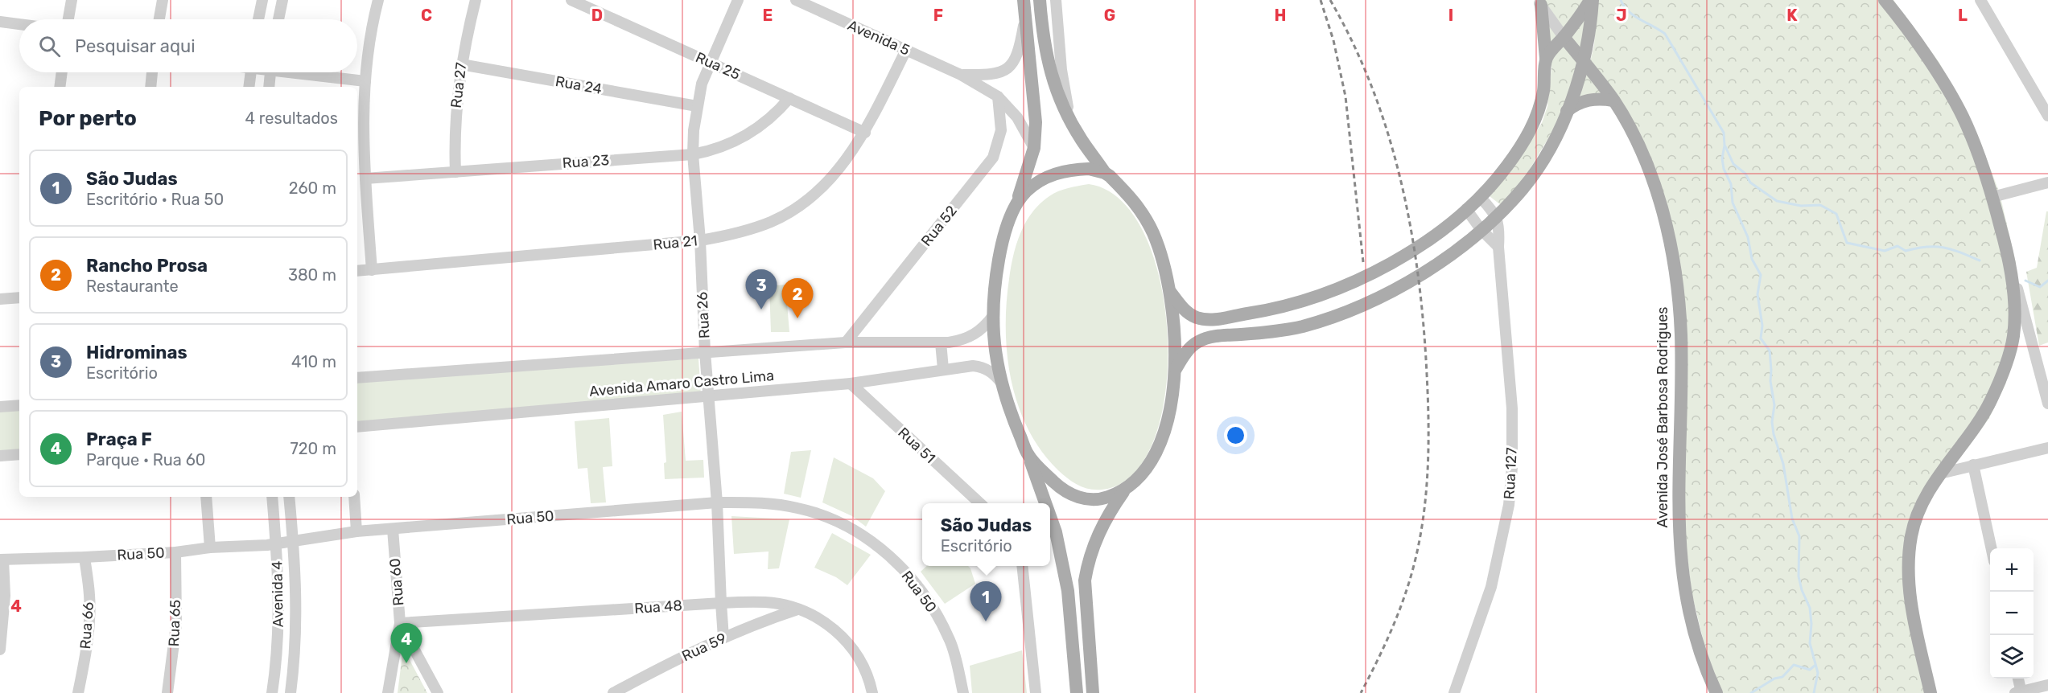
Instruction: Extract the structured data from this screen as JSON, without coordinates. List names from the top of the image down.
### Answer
{
  "streets": {
    "main road": ["Avenida José Barbosa Rodrigues"],
    "street": [
      "Avenida 5",
      "Rua 25",
      "Rua 27",
      "Rua 24",
      "Rua 23",
      "Rua 52",
      "Rua 21",
      "Rua 26",
      "Avenida Amaro Castro Lima",
      "Rua 51",
      "Rua 127",
      "Rua 50",
      "Rua 60",
      "Avenida 4",
      "Rua 48",
      "Rua 65",
      "Rua 66",
      "Rua 59"
    ]
  },
  "crossings": [
    ["Avenida 5", "Rua 52"],
    ["Avenida 5", "Rua 21"],
    ["Rua 25", "Rua 23"],
    ["Rua 25", "Rua 21"],
    ["Rua 25", "Rua 26"],
    ["Rua 27", "Rua 24"],
    ["Rua 27", "Rua 23"],
    ["Rua 24", "Rua 26"],
    ["Rua 23", "Rua 26"],
    ["Rua 52", "Avenida Amaro Castro Lima"],
    ["Rua 21", "Rua 26"],
    ["Rua 26", "Avenida Amaro Castro Lima"],
    ["Rua 26", "Rua 50"],
    ["Rua 26", "Rua 48"],
    ["Rua 26", "Rua 59"],
    ["Avenida Amaro Castro Lima", "Rua 51"],
    ["Rua 50", "Rua 60"],
    ["Rua 50", "Avenida 4"],
    ["Rua 50", "Rua 65"],
    ["Rua 50", "Rua 66"],
    ["Rua 60", "Rua 48"],
    ["Rua 48", "Rua 59"]
  ],
  "page": {
    "search": "Pesquisar aqui",
    "heading": ["Por perto", "4 resultados"],
    "list": [
      {
        "mark": "1",
        "name": "São Judas",
        "note": "Escritório · Rua 50",
        "value": "260 m"
      },
      {
        "mark": "2",
        "name": "Rancho Prosa",
        "note": "Restaurante",
        "value": "380 m"
      },
      {
        "mark": "3",
        "name": "Hidrominas",
        "note": "Escritório",
        "value": "410 m"
      },
      {
        "mark": "4",
        "name": "Praça F",
        "note": "Parque · Rua 60",
        "value": "720 m"
      }
    ],
    "pins": [
      "3",
      "2",
      "1",
      "4"
    ],
    "popup": ["São Judas", "Escritório"],
    "map_buttons": ["+", "−"]
  },
  "grid": {
    "columns": [
      "C",
      "D",
      "E",
      "F",
      "G",
      "H",
      "I",
      "J",
      "K",
      "L"
    ],
    "rows": ["4"]
  }
}
